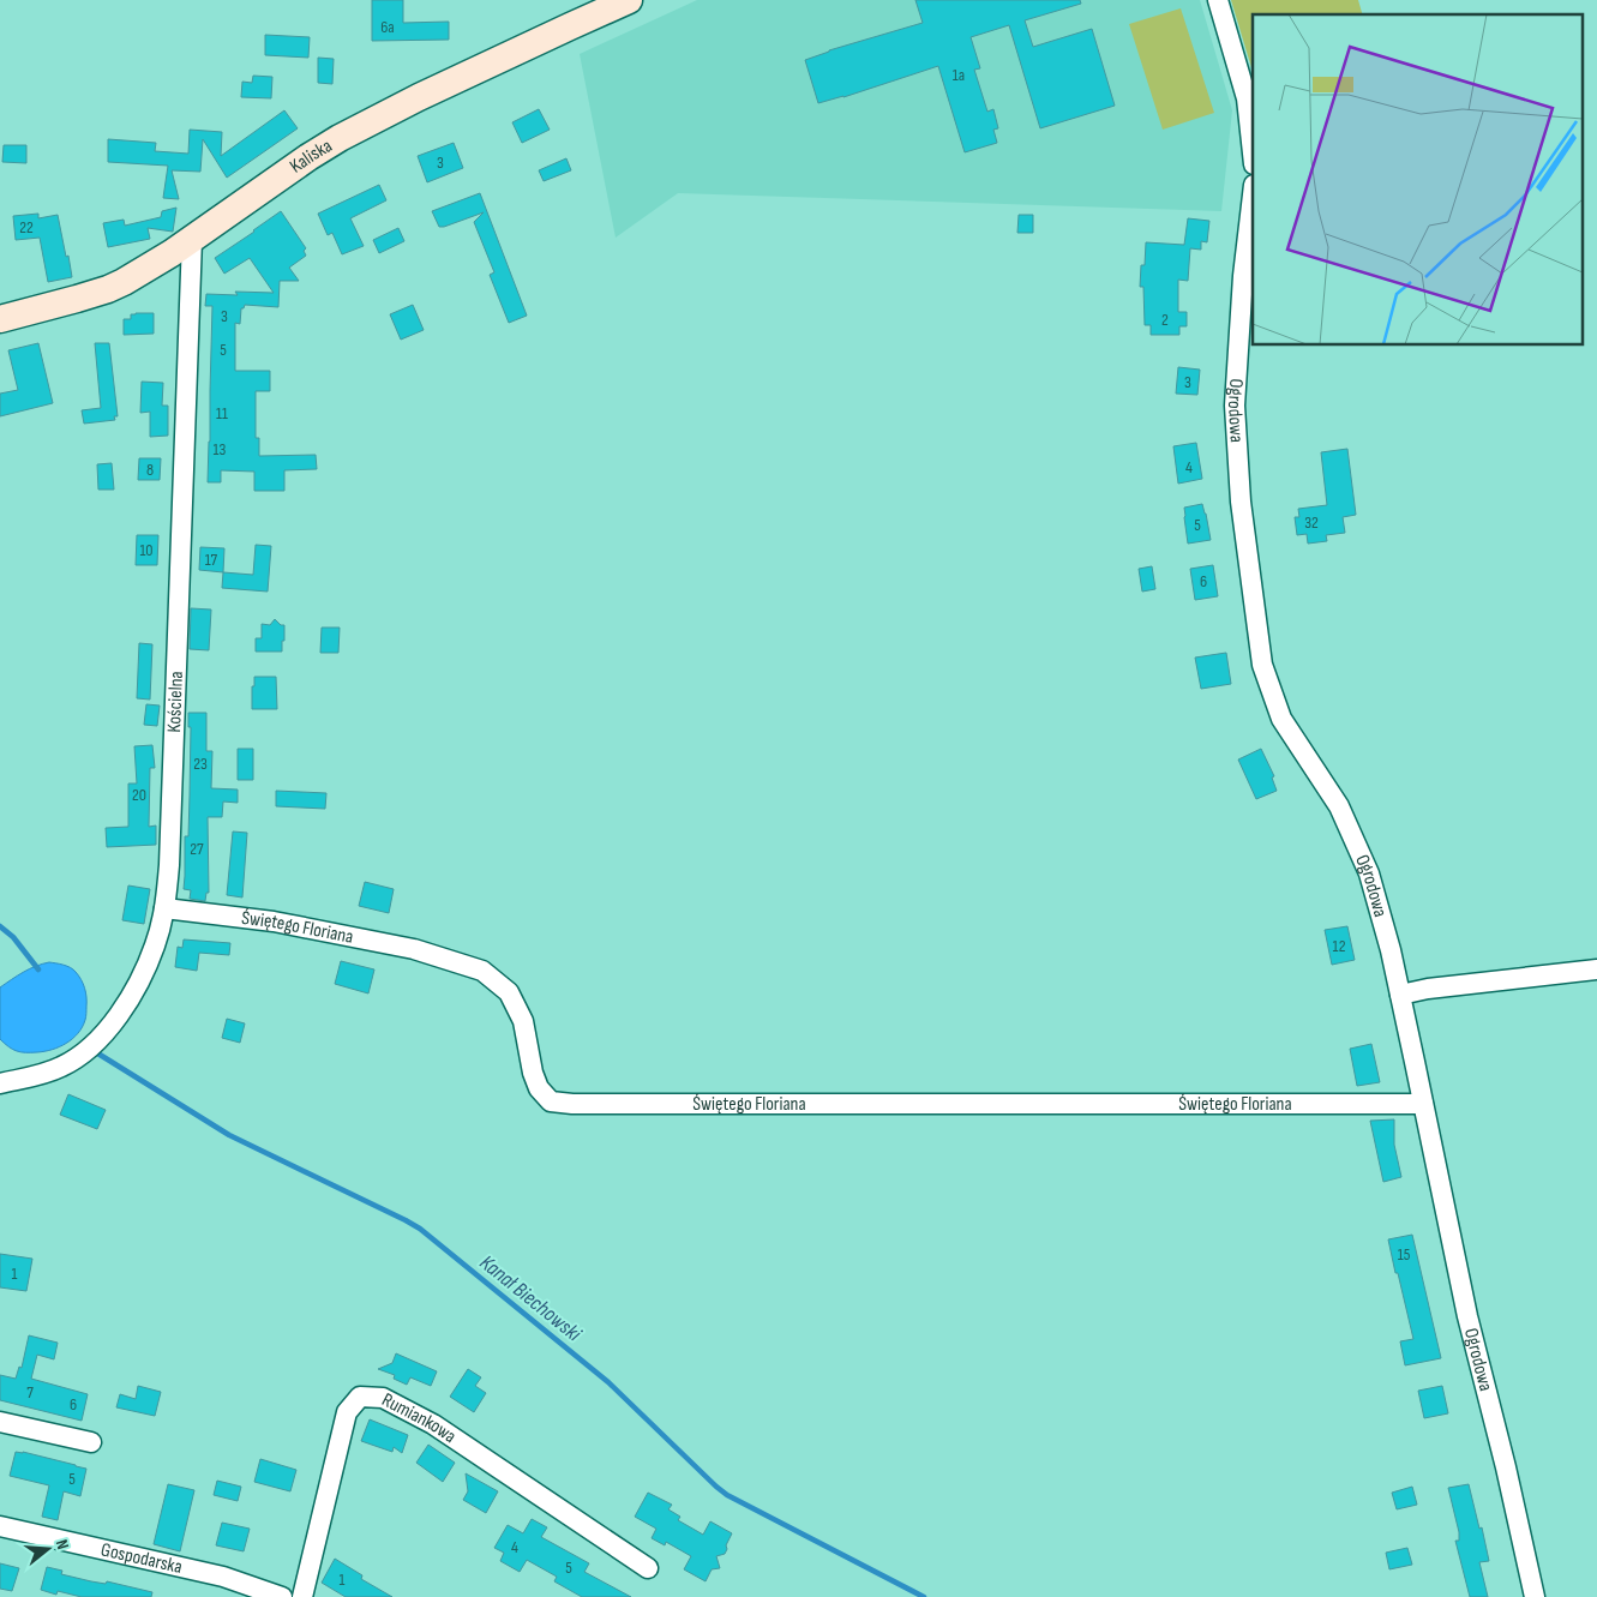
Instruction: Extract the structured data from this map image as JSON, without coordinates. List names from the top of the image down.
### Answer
{
  "streets": {
    "main road": ["Kaliska"],
    "street": [
      "Ogrodowa",
      "Kościelna",
      "Świętego Floriana",
      "Rumiankowa",
      "Gospodarska"
    ]
  },
  "crossings": [
    ["Kaliska", "Kościelna"],
    ["Ogrodowa", "Świętego Floriana"],
    ["Kościelna", "Świętego Floriana"]
  ],
  "water": ["Kanał Biechowski"],
  "house_numbers": [
    "6a",
    "1a",
    "3",
    "22",
    "3",
    "2",
    "5",
    "3",
    "11",
    "13",
    "4",
    "8",
    "32",
    "5",
    "10",
    "17",
    "6",
    "23",
    "20",
    "27",
    "12",
    "15",
    "1",
    "7",
    "6",
    "5",
    "4",
    "5",
    "1"
  ],
  "north": "right"
}
